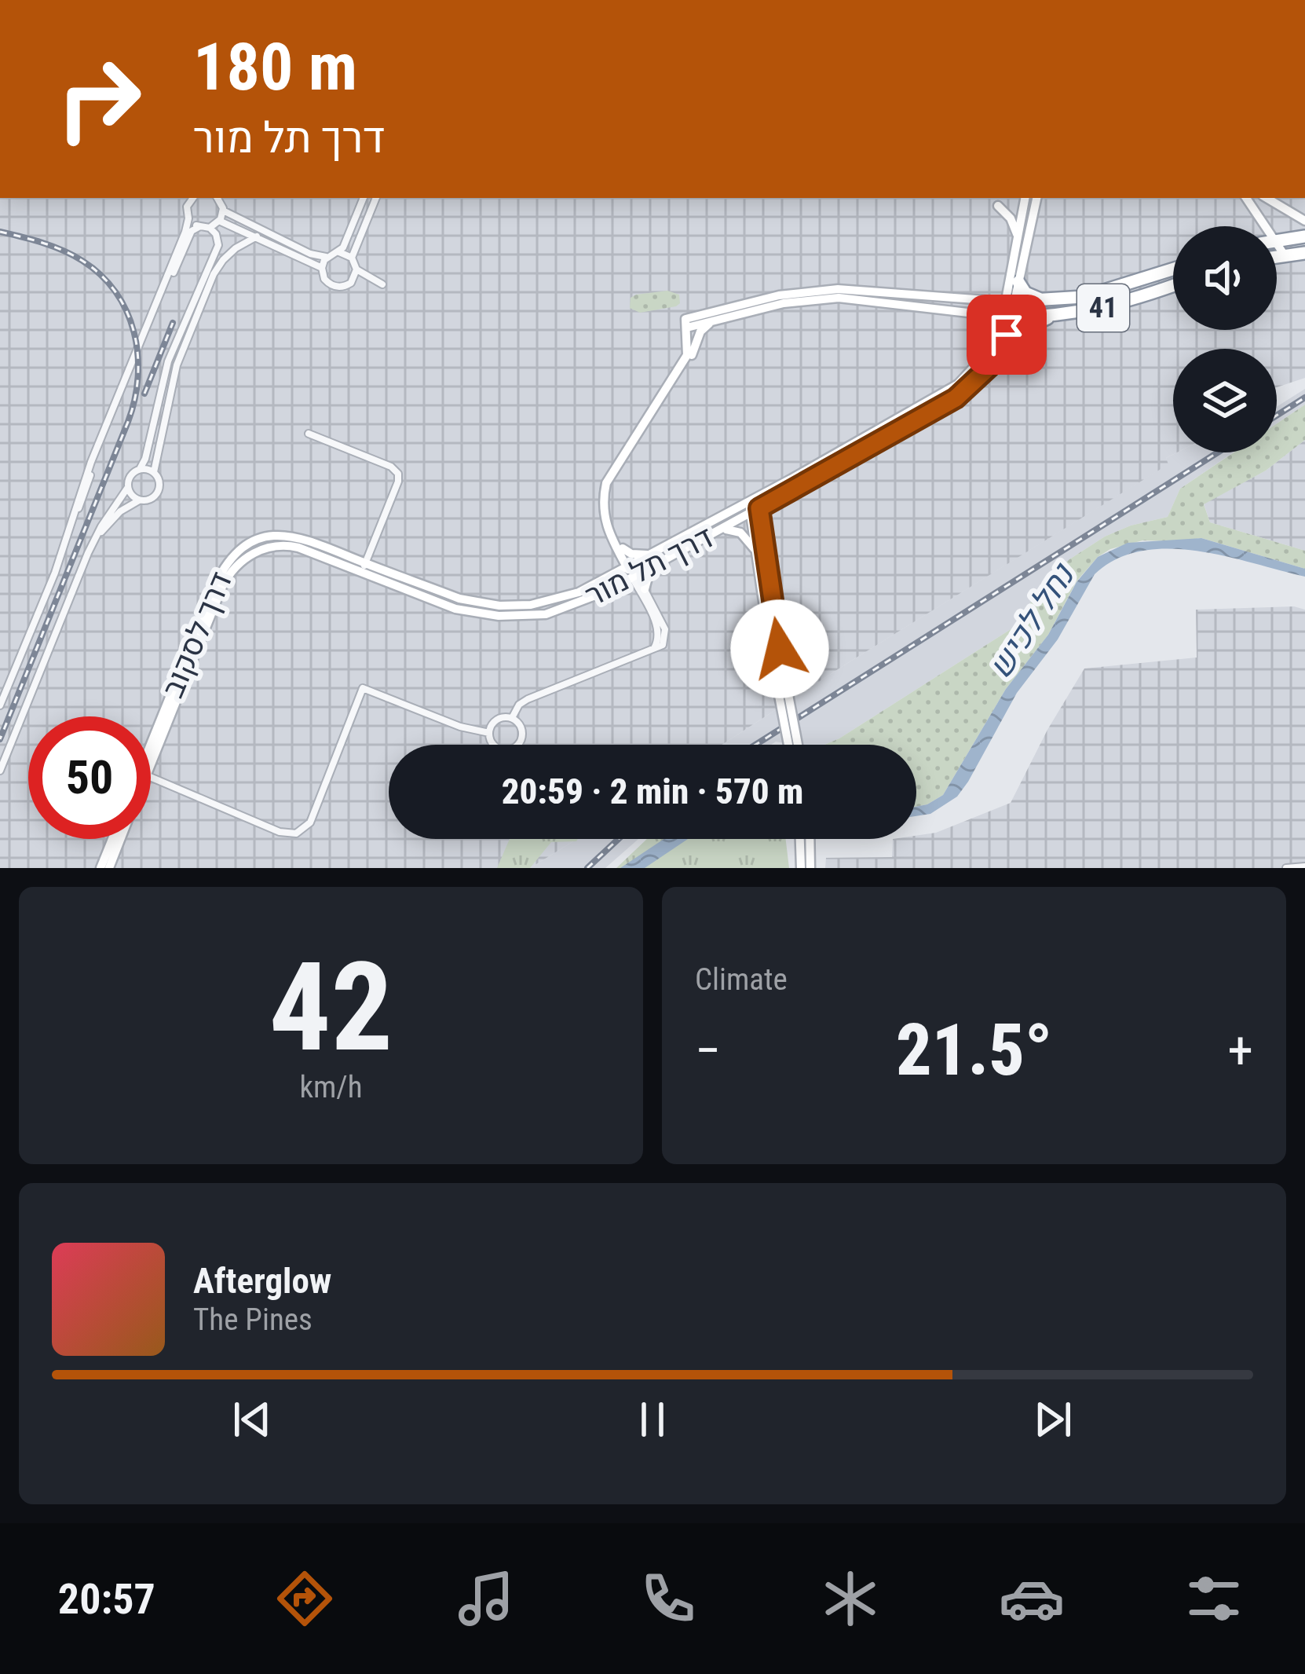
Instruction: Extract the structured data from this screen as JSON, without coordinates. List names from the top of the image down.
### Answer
{
  "streets": {
    "highway": ["41"],
    "street": ["דרך תל מור", "דרך לסקוב"]
  },
  "crossings": [
    ["41", "דרך תל מור"],
    ["דרך תל מור", "דרך לסקוב"]
  ],
  "water": ["נחל לכיש"],
  "page": {
    "turn": ["180 m", "דרך תל מור"],
    "limit": "50",
    "trip": "20:59 · 2 min · 570 m",
    "tile": [
      ["42", "km/h"],
      "Climate"
    ],
    "heat": ["−", "21.5°", "+"],
    "song": ["Afterglow", "The Pines"],
    "tabs": "20:57"
  }
}
